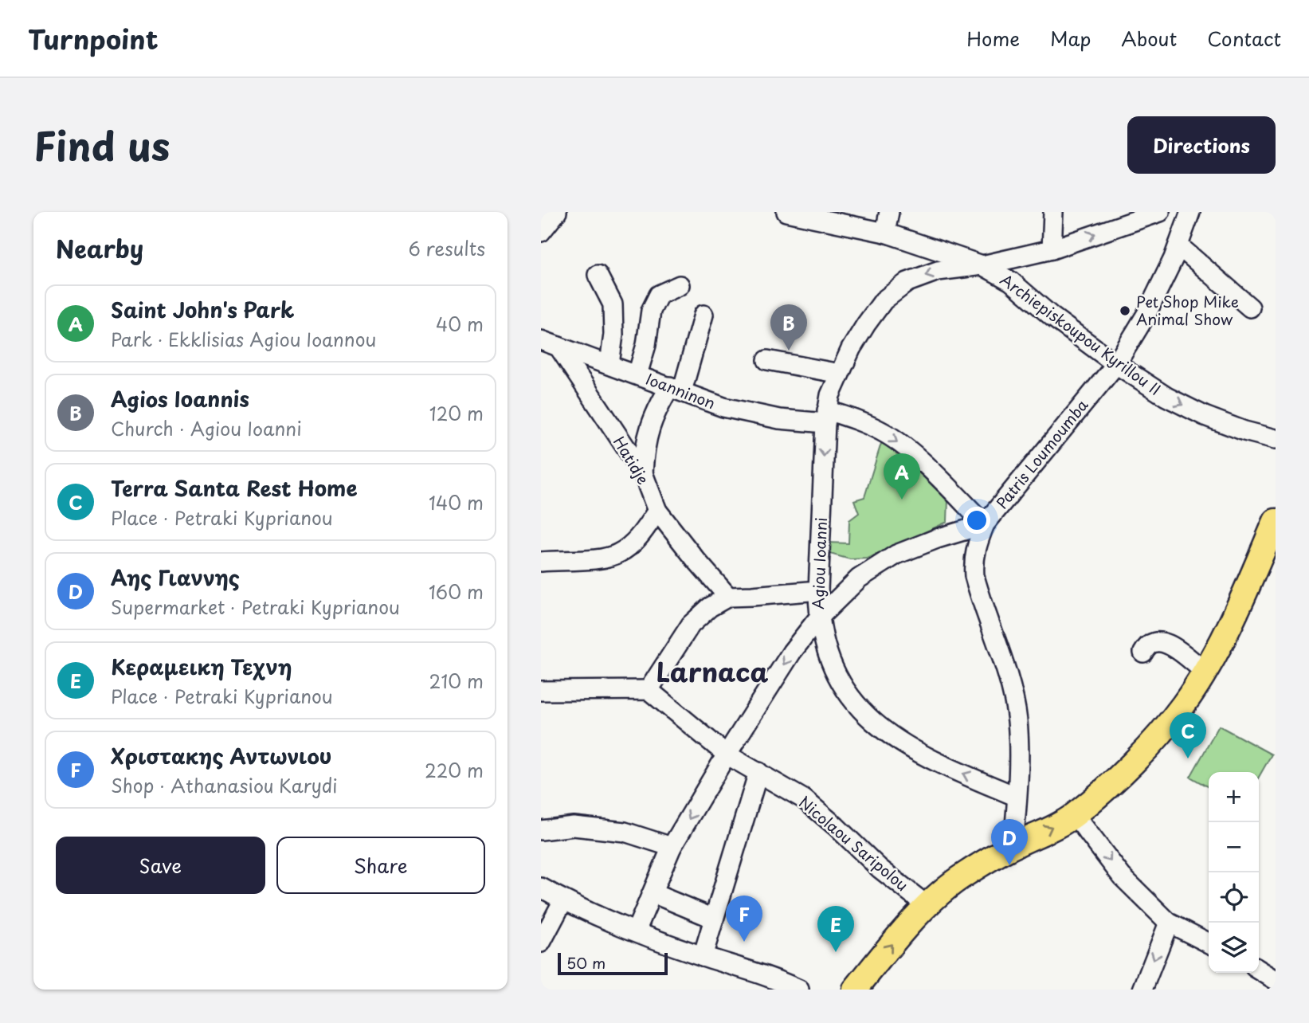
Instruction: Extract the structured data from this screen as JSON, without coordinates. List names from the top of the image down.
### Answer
{
  "streets": {
    "street": [
      "Archiepiskoupou Kyrillou II",
      "Ioanninon",
      "Patris Loumoumba",
      "Hatidje",
      "Agiou Ioanni",
      "Nicolaou Saripolou"
    ]
  },
  "crossings": [
    ["Archiepiskoupou Kyrillou II", "Patris Loumoumba"],
    ["Archiepiskoupou Kyrillou II", "Agiou Ioanni"],
    ["Ioanninon", "Patris Loumoumba"],
    ["Ioanninon", "Hatidje"],
    ["Ioanninon", "Agiou Ioanni"],
    ["Agiou Ioanni", "Nicolaou Saripolou"]
  ],
  "one_way": ["Ioanninon"],
  "districts": ["Larnaca"],
  "places": ["Pet Shop Mike Animal Show"],
  "scale_bar": "50 m",
  "page": {
    "header": "Turnpoint",
    "nav": [
      "Home",
      "Map",
      "About",
      "Contact"
    ],
    "title": "Find us",
    "buttons": [
      "Directions",
      ["Save", "Share"]
    ],
    "heading": ["Nearby", "6 results"],
    "list": [
      {
        "mark": "A",
        "name": "Saint John's Park",
        "note": "Park · Ekklisias Agiou Ioannou",
        "value": "40 m"
      },
      {
        "mark": "B",
        "name": "Agios Ioannis",
        "note": "Church · Agiou Ioanni",
        "value": "120 m"
      },
      {
        "mark": "C",
        "name": "Terra Santa Rest Home",
        "note": "Place · Petraki Kyprianou",
        "value": "140 m"
      },
      {
        "mark": "D",
        "name": "Αης Γιαννης",
        "note": "Supermarket · Petraki Kyprianou",
        "value": "160 m"
      },
      {
        "mark": "E",
        "name": "Κεραμεικη Τεχνη",
        "note": "Place · Petraki Kyprianou",
        "value": "210 m"
      },
      {
        "mark": "F",
        "name": "Χριστακης Αντωνιου",
        "note": "Shop · Athanasiou Karydi",
        "value": "220 m"
      }
    ],
    "pins": [
      "B",
      "A",
      "C",
      "D",
      "F",
      "E"
    ],
    "map_buttons": ["+", "−"],
    "scale": "50 m"
  }
}
